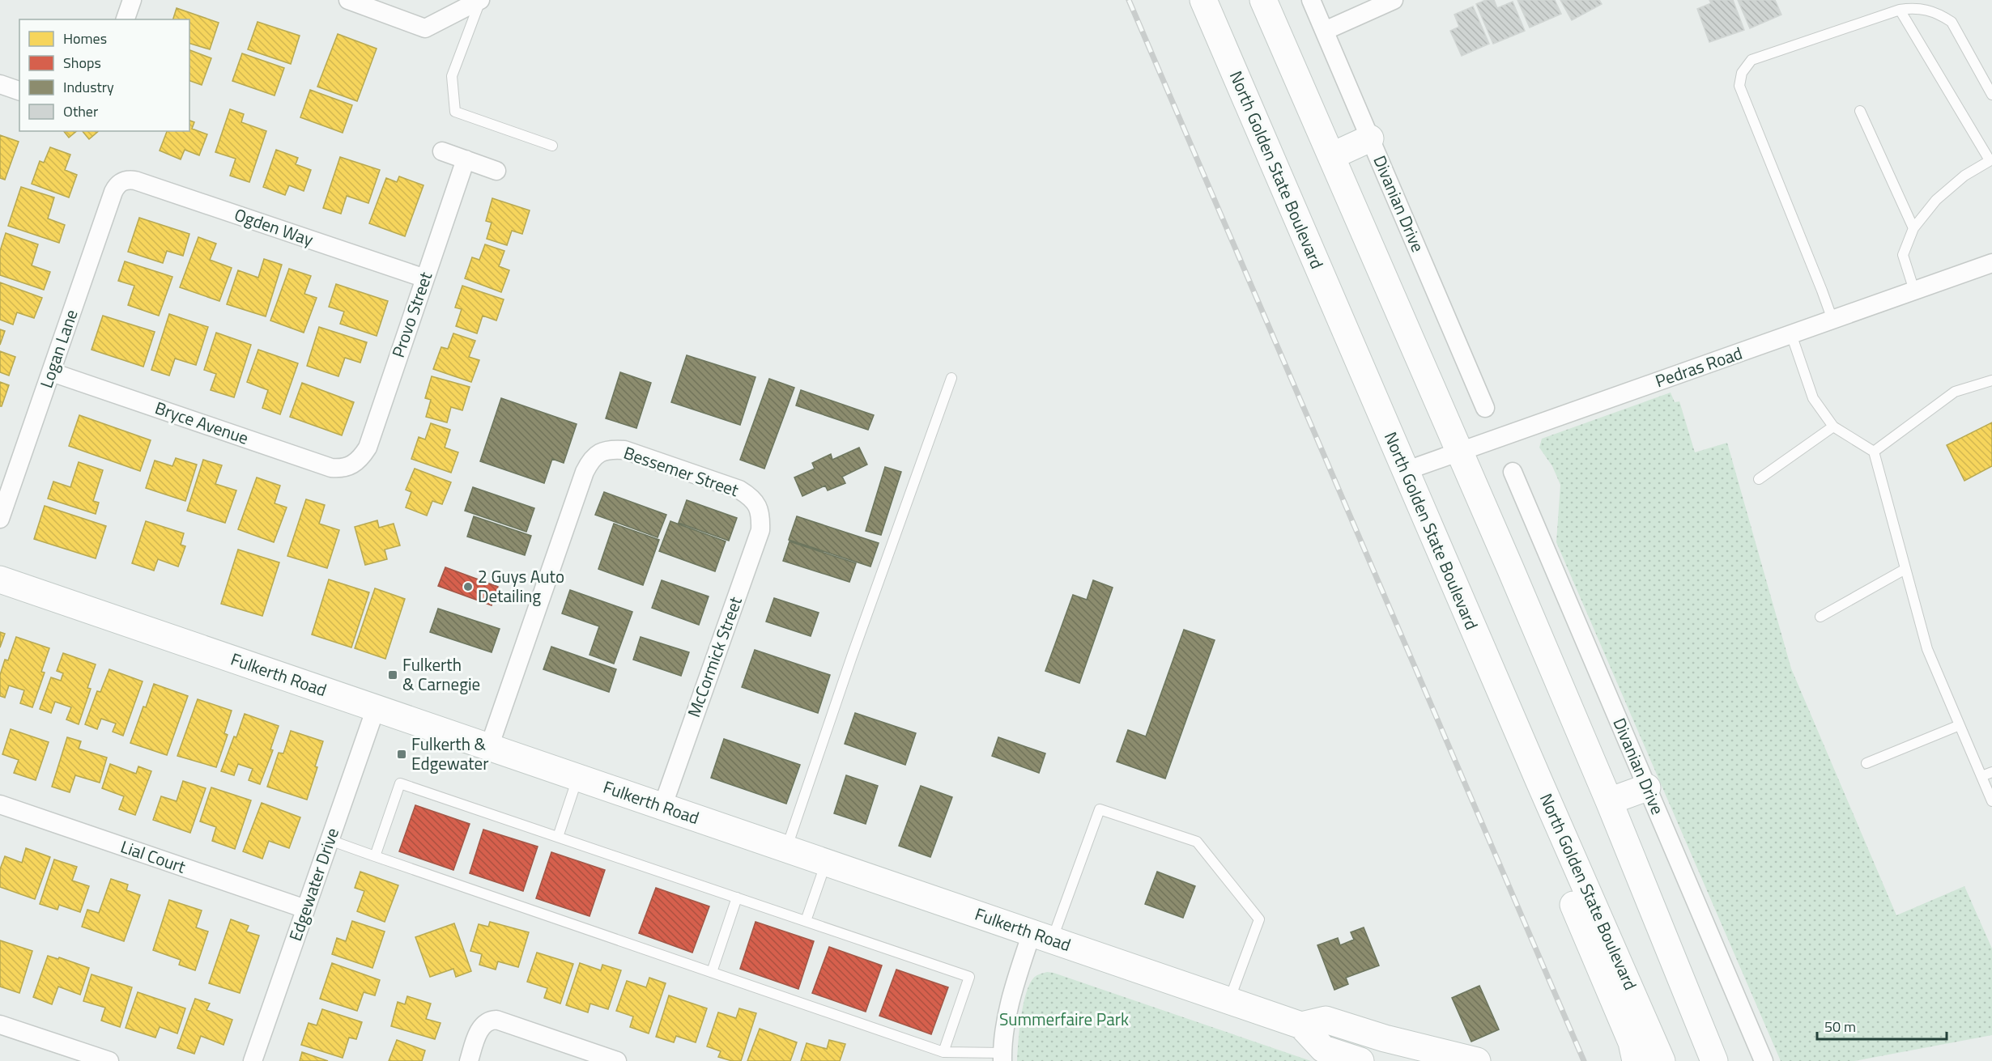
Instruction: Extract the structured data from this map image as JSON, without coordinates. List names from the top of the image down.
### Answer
{
  "streets": {
    "main road": ["North Golden State Boulevard", "Fulkerth Road"],
    "street": [
      "Divanian Drive",
      "Ogden Way",
      "Provo Street",
      "Logan Lane",
      "Pedras Road",
      "Bryce Avenue",
      "Bessemer Street",
      "McCormick Street",
      "Lial Court",
      "Edgewater Drive"
    ]
  },
  "crossings": [
    ["North Golden State Boulevard", "Pedras Road"],
    ["Ogden Way", "Provo Street"],
    ["Ogden Way", "Logan Lane"],
    ["Provo Street", "Bryce Avenue"],
    ["Logan Lane", "Bryce Avenue"],
    ["Bessemer Street", "McCormick Street"],
    ["Bessemer Street", "Fulkerth Road"],
    ["McCormick Street", "Fulkerth Road"],
    ["Fulkerth Road", "Edgewater Drive"],
    ["Lial Court", "Edgewater Drive"]
  ],
  "parks": ["Summerfaire Park"],
  "places": {
    "other": ["2 Guys Auto Detailing"],
    "transit": ["Fulkerth & Carnegie", "Fulkerth & Edgewater"]
  },
  "legend": [
    "Homes",
    "Shops",
    "Industry",
    "Other"
  ],
  "scale_bar": "50 m"
}
